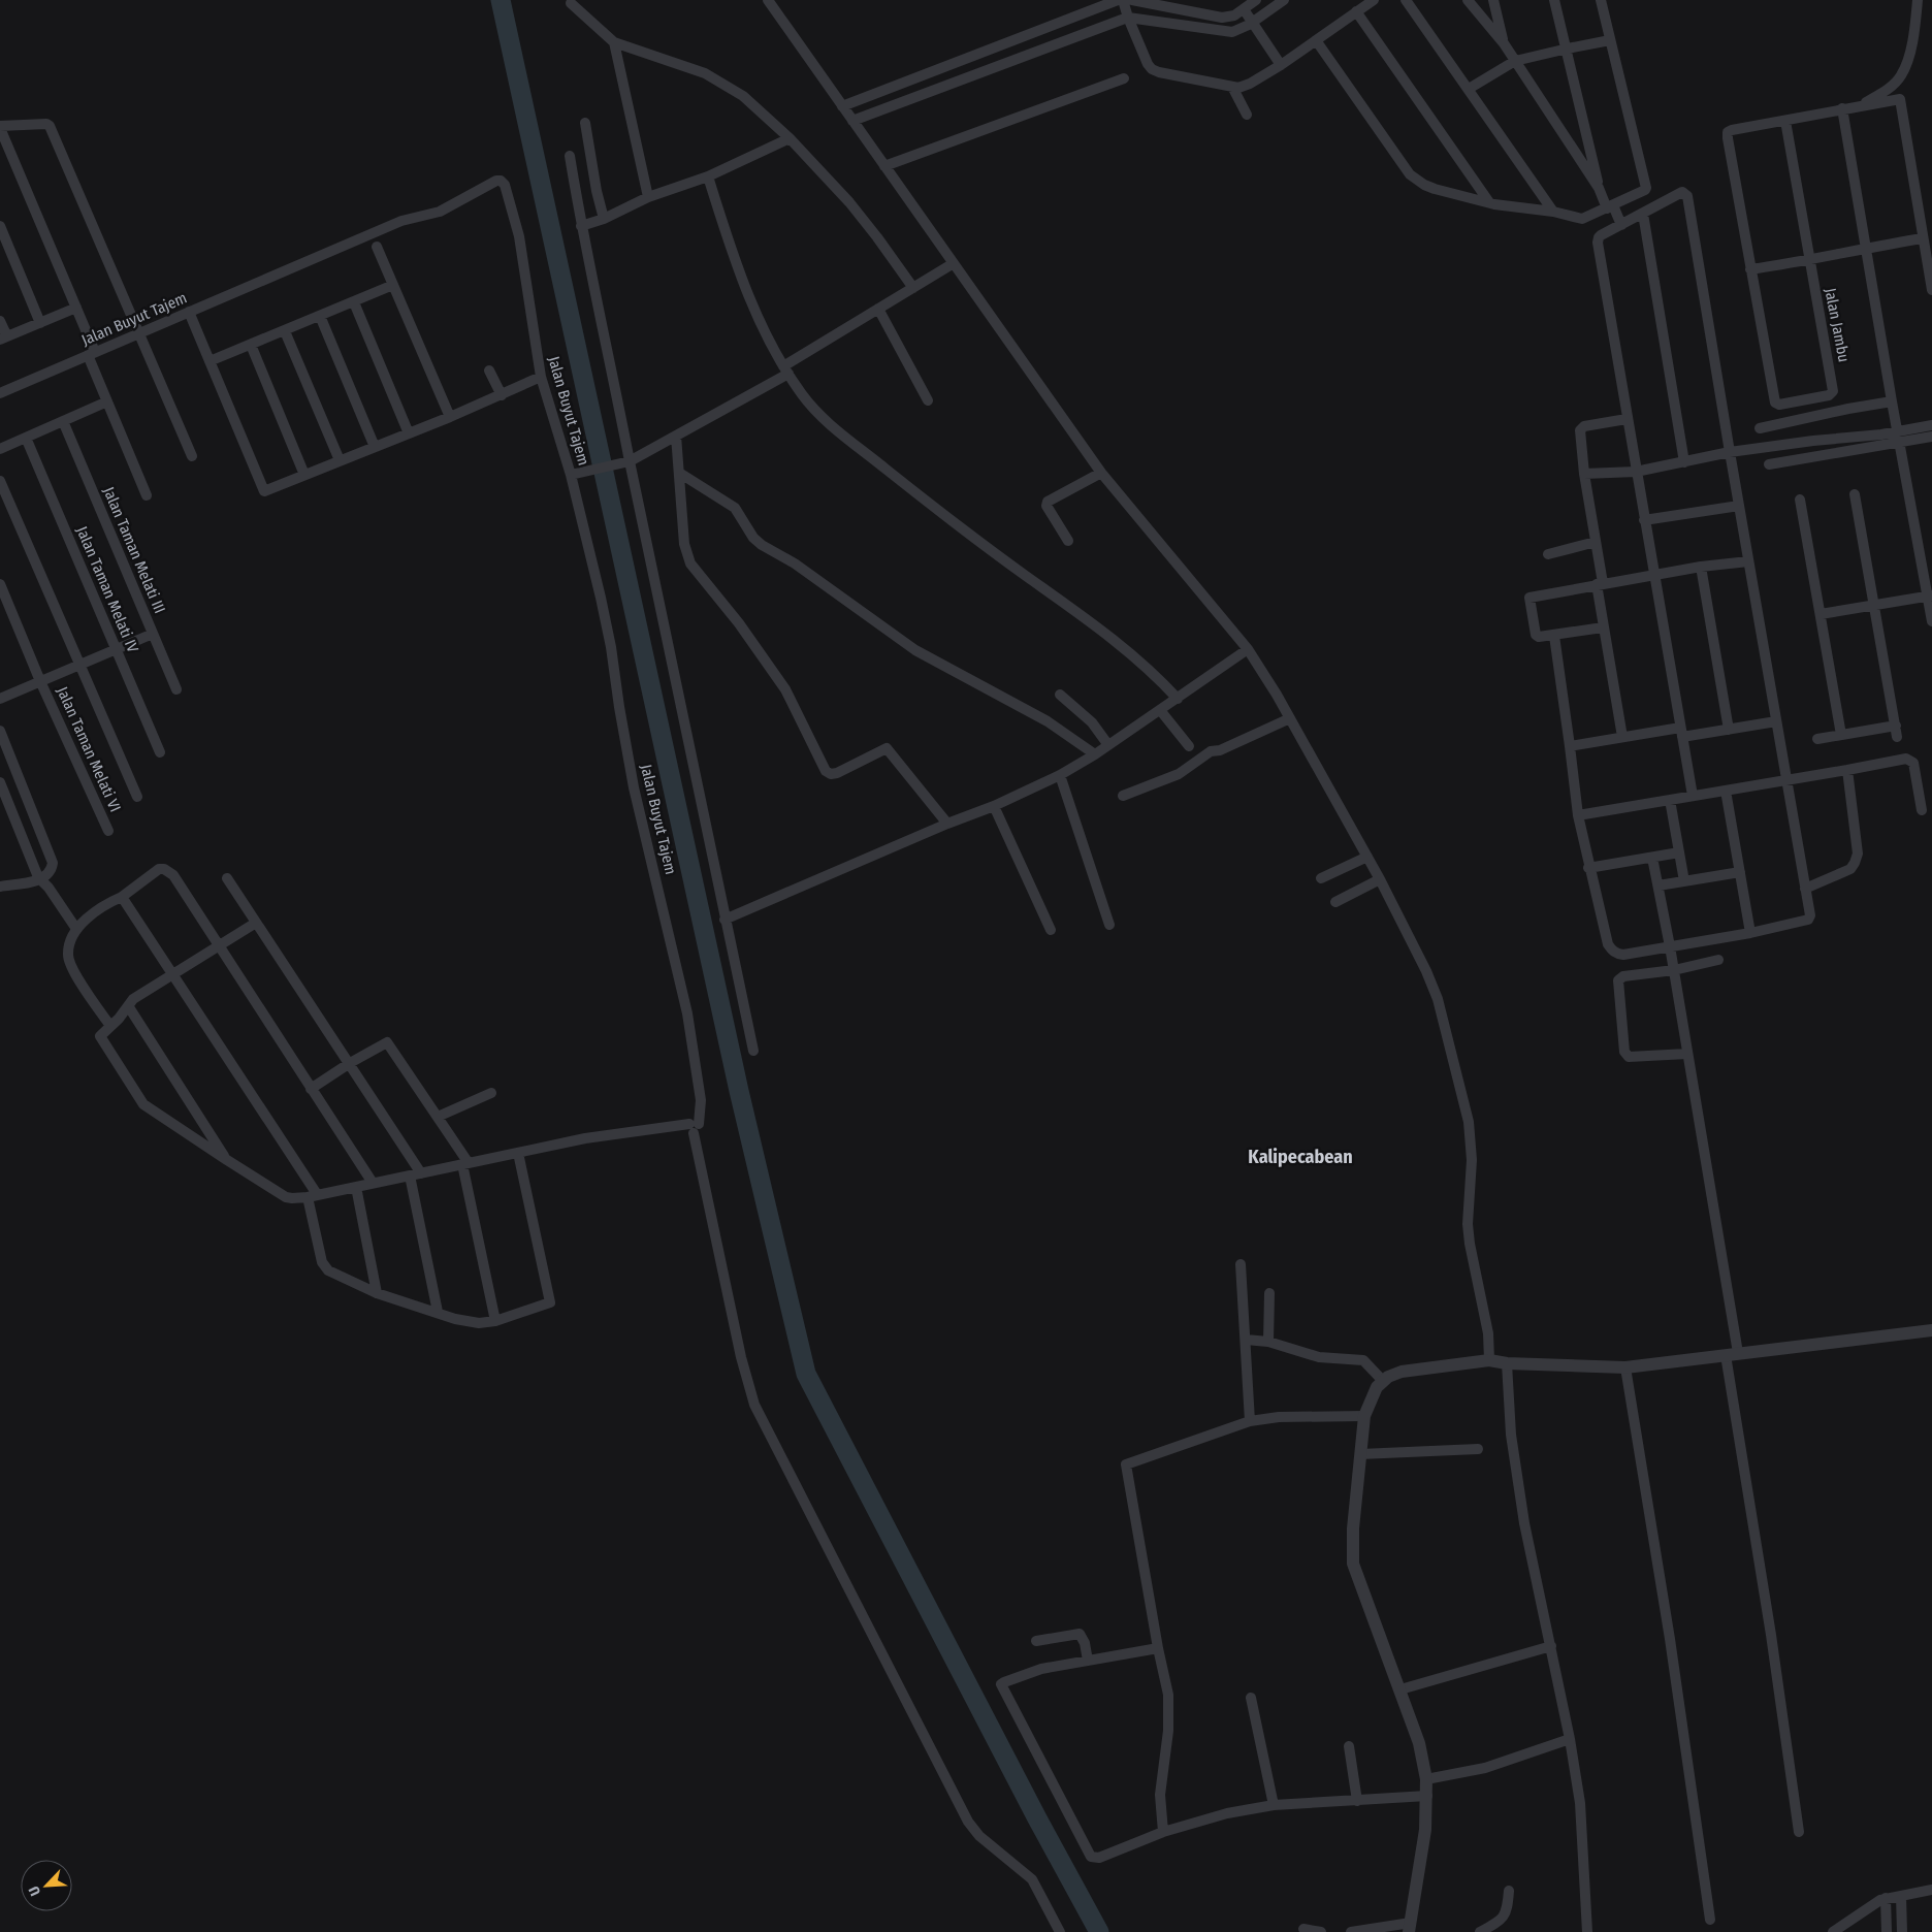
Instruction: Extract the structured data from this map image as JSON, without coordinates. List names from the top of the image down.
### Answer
{
  "streets": {
    "street": [
      "Jalan Buyut Tajem",
      "Jalan Jambu",
      "Jalan Taman Melati III",
      "Jalan Taman Melati IV",
      "Jalan Taman Melati VI"
    ]
  },
  "districts": ["Kalipecabean"],
  "north": "bottom left"
}
